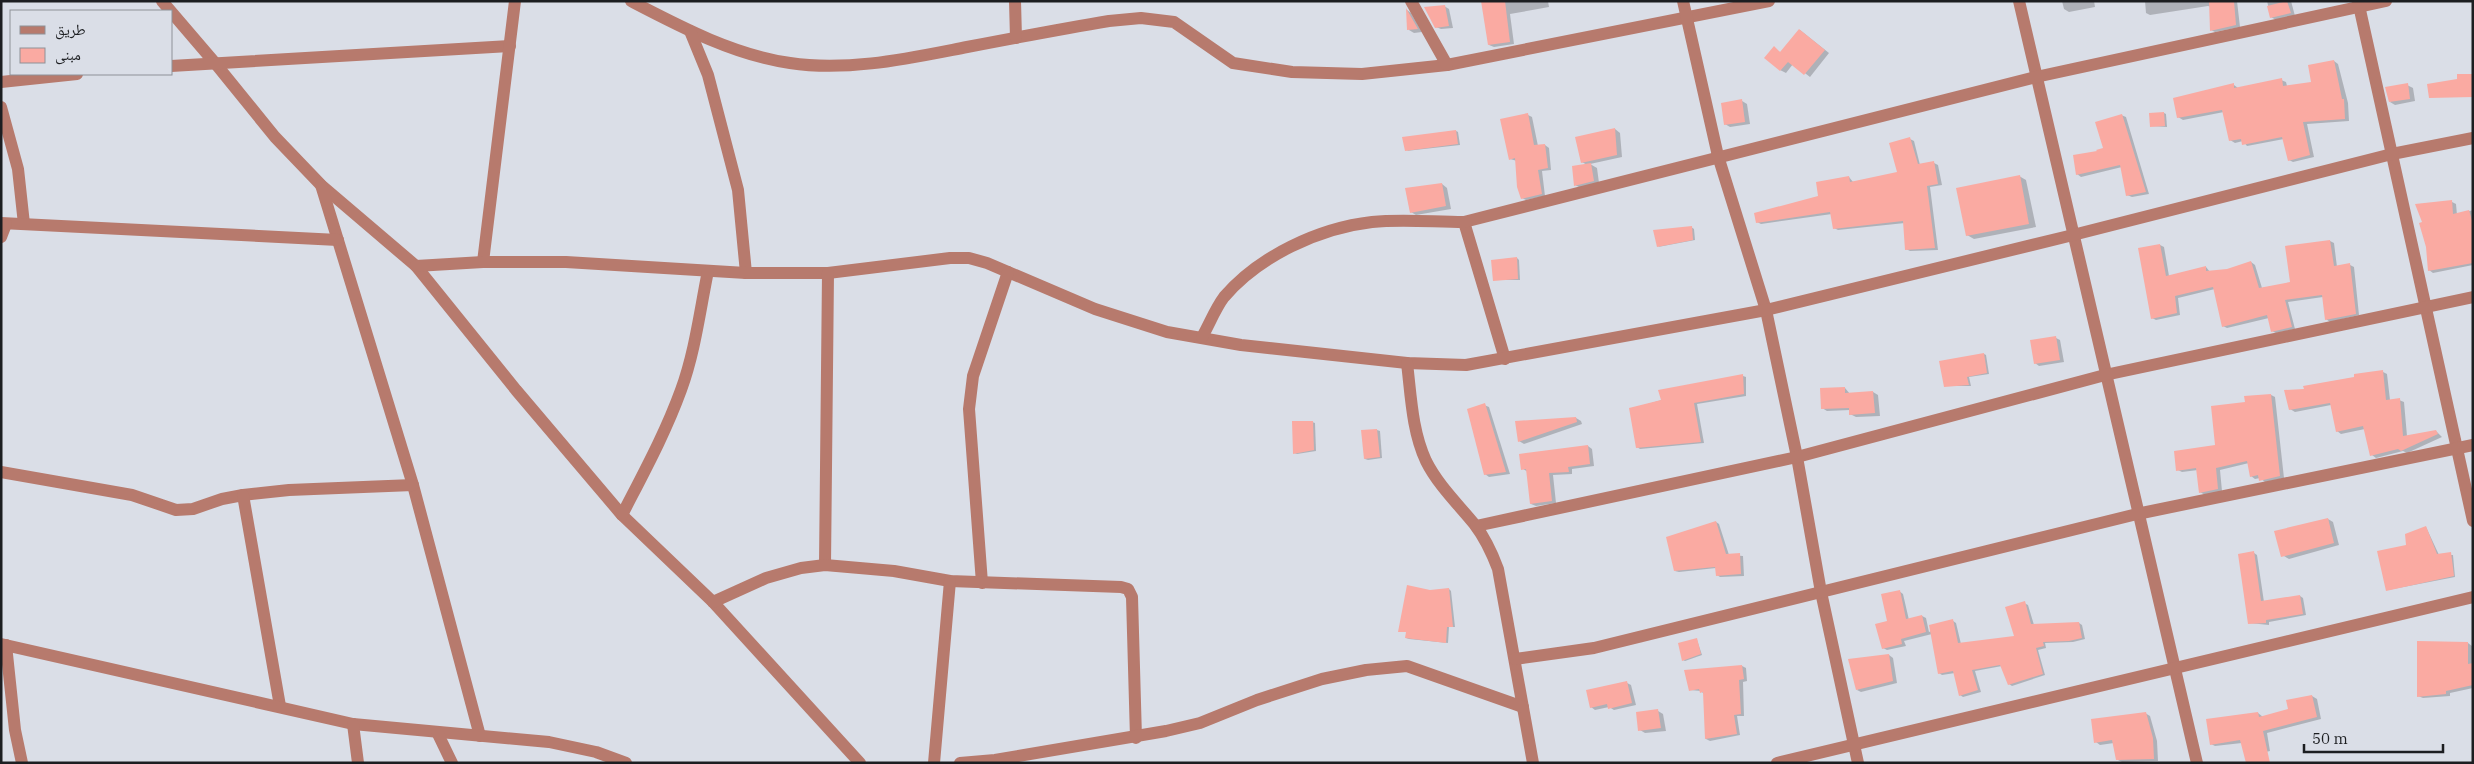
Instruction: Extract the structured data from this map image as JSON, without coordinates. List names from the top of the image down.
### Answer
{
  "legend": ["طريق", "مبنى"],
  "scale_bar": "50 m"
}
